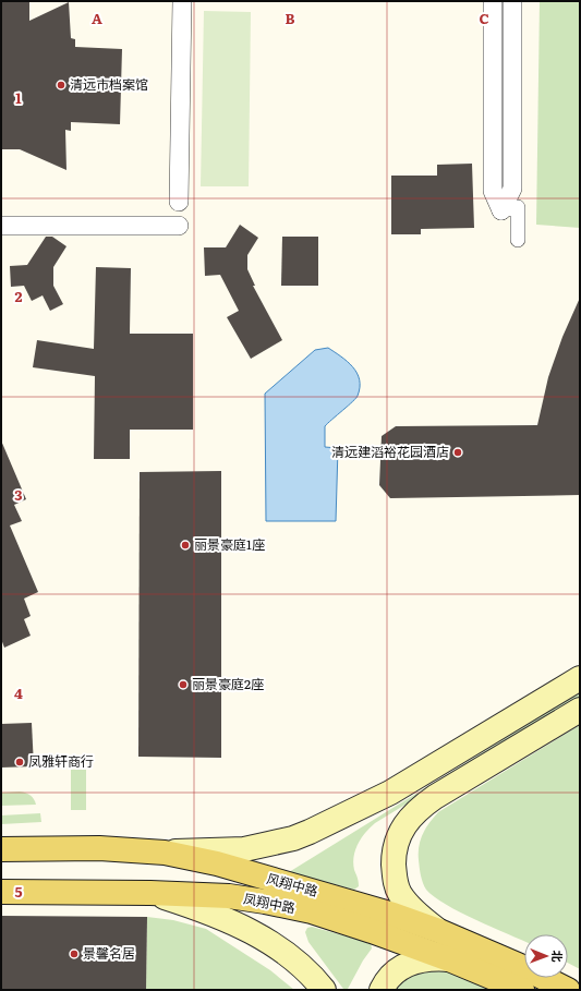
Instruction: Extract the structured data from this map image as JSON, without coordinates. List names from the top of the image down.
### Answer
{
  "streets": {
    "main road": ["风翔中路", "凤翔中路"]
  },
  "places": [
    "清远市档案馆",
    "清远建滔裕花园酒店",
    "丽景豪庭1座",
    "丽景豪庭2座",
    "凤雅轩商行",
    "景馨名居"
  ],
  "north": "right",
  "grid": {
    "columns": ["A", "B", "C"],
    "rows": [
      "1",
      "2",
      "3",
      "4",
      "5"
    ]
  }
}
